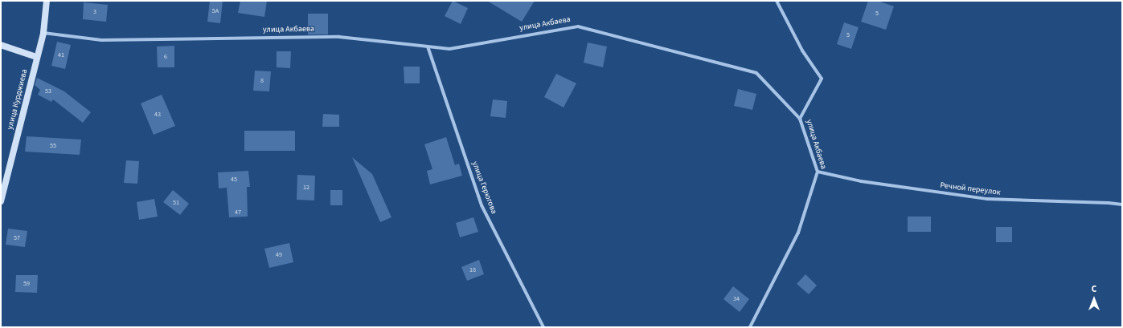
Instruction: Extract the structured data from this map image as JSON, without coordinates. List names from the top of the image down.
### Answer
{
  "streets": {
    "street": [
      "улица Акбаева",
      "улица Курджиева",
      "улица Герюгова",
      "Речной переулок"
    ]
  },
  "crossings": [
    ["улица Акбаева", "улица Курджиева"],
    ["улица Акбаева", "улица Герюгова"],
    ["улица Акбаева", "Речной переулок"]
  ],
  "house_numbers": [
    "5А",
    "3",
    "5",
    "5",
    "41",
    "6",
    "8",
    "53",
    "43",
    "55",
    "45",
    "12",
    "51",
    "47",
    "57",
    "49",
    "18",
    "59",
    "34"
  ],
  "north": "top"
}
